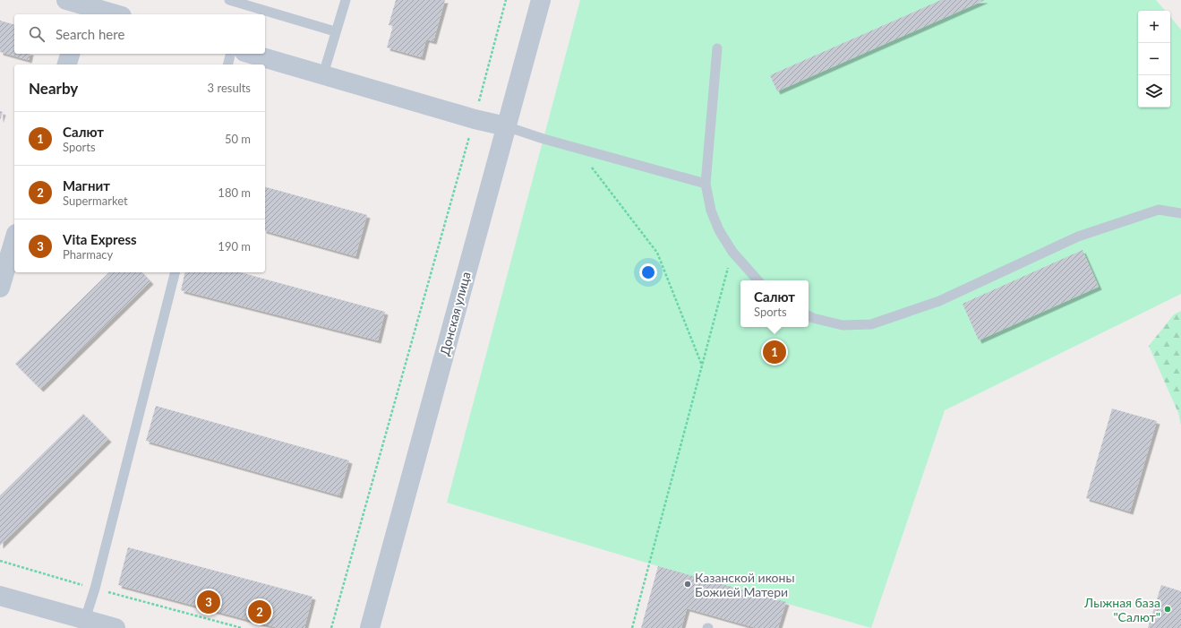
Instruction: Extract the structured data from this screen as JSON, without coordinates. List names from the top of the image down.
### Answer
{
  "streets": {
    "street": ["Донская улица"]
  },
  "places": ["Казанской иконы Божией Матери", "Лыжная база \"Салют\""],
  "page": {
    "map_buttons": ["+", "−"],
    "search": "Search here",
    "heading": ["Nearby", "3 results"],
    "list": [
      {
        "mark": "1",
        "name": "Салют",
        "note": "Sports",
        "value": "50 m"
      },
      {
        "mark": "2",
        "name": "Магнит",
        "note": "Supermarket",
        "value": "180 m"
      },
      {
        "mark": "3",
        "name": "Vita Express",
        "note": "Pharmacy",
        "value": "190 m"
      }
    ],
    "popup": ["Салют", "Sports"],
    "pins": ["1", "3", "2"]
  }
}
